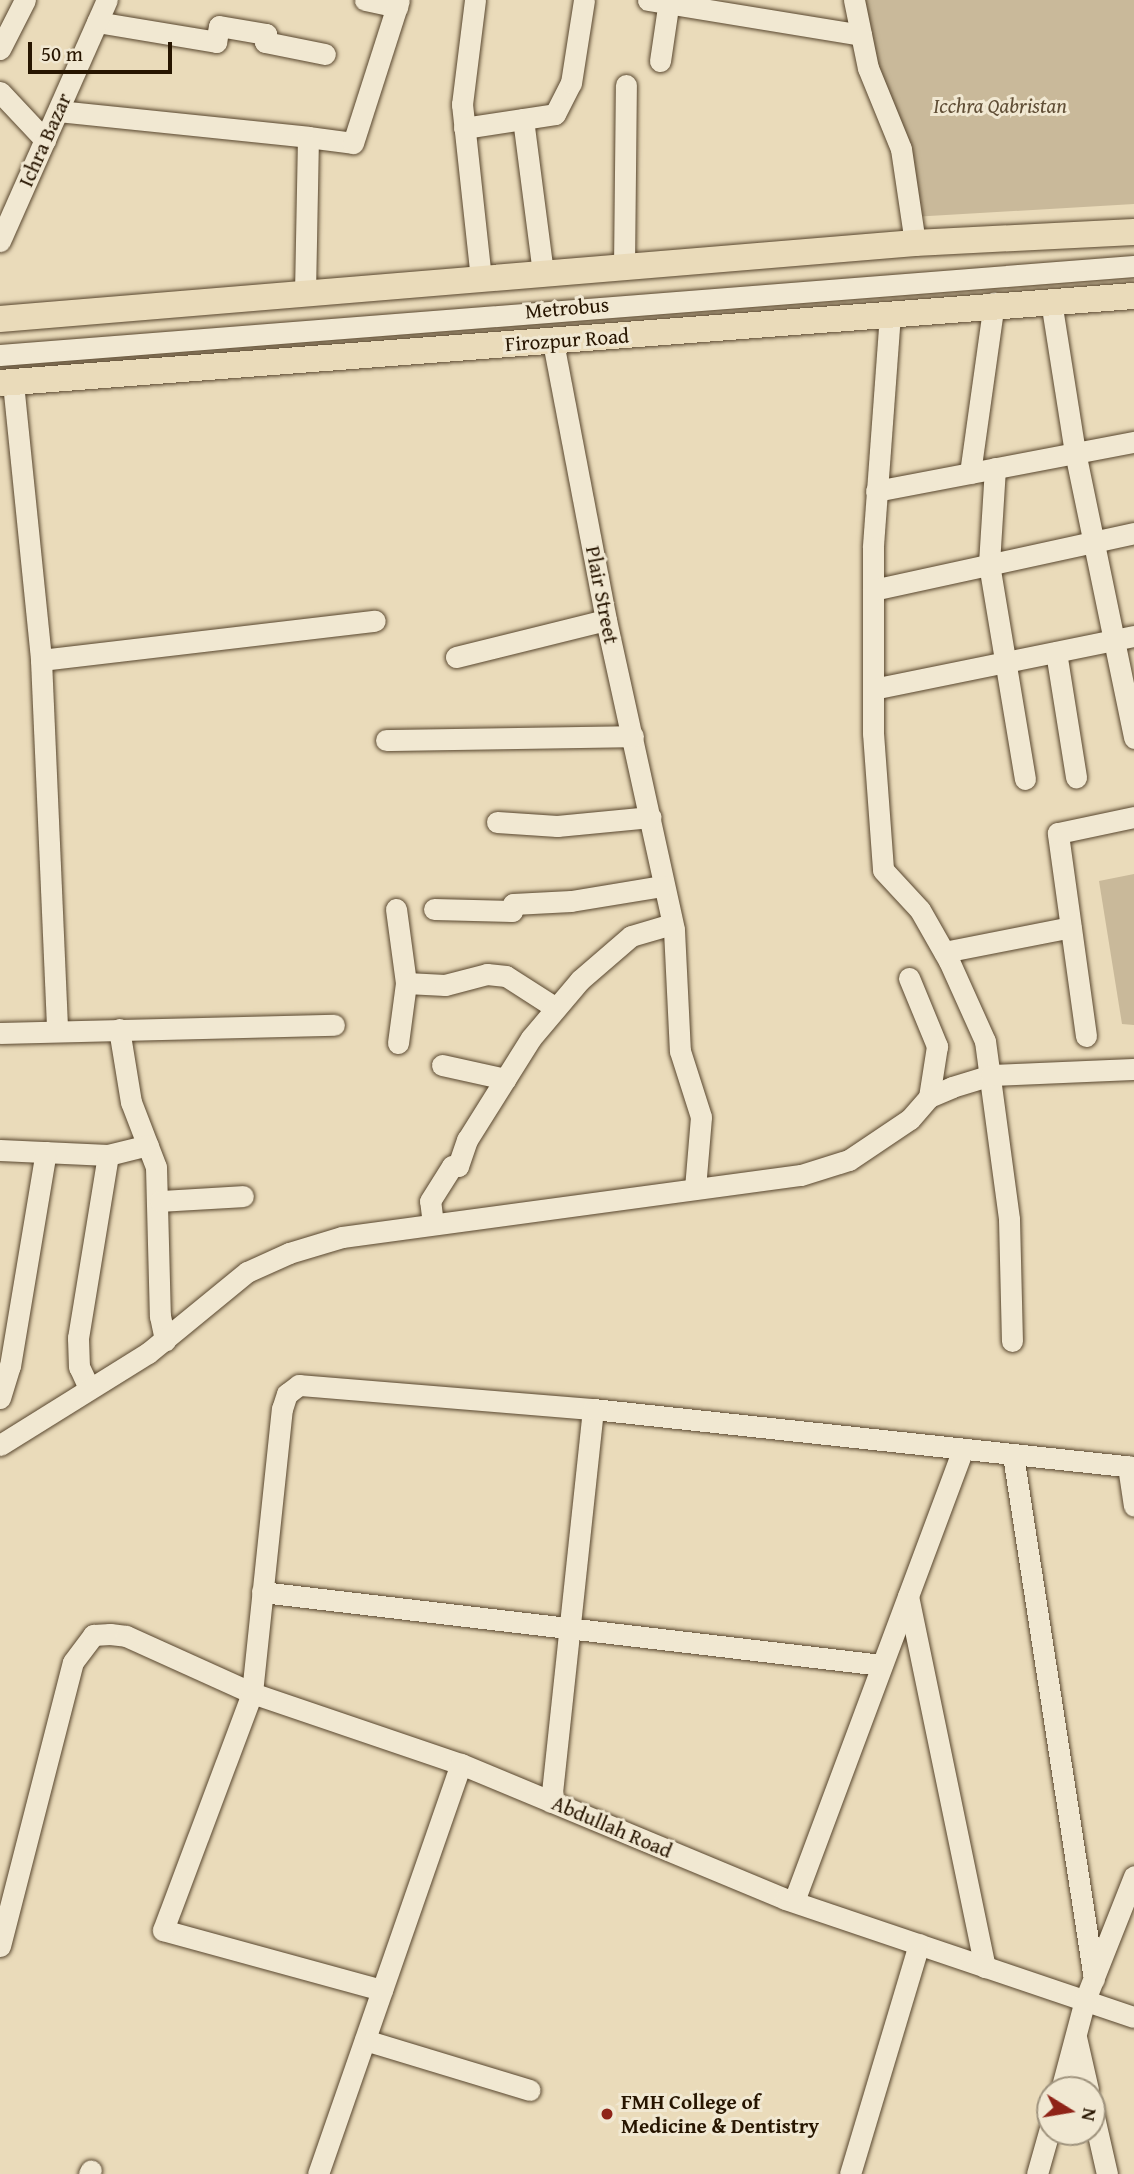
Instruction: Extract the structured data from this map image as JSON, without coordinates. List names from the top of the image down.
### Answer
{
  "streets": {
    "main road": ["Firozpur Road"],
    "street": [
      "Ichra Bazar",
      "Metrobus",
      "Plair Street",
      "Abdullah Road"
    ]
  },
  "crossings": [
    ["Firozpur Road", "Plair Street"]
  ],
  "parks": ["Icchra Qabristan"],
  "places": ["FMH College of Medicine & Dentistry"],
  "scale_bar": "50 m",
  "north": "right"
}
